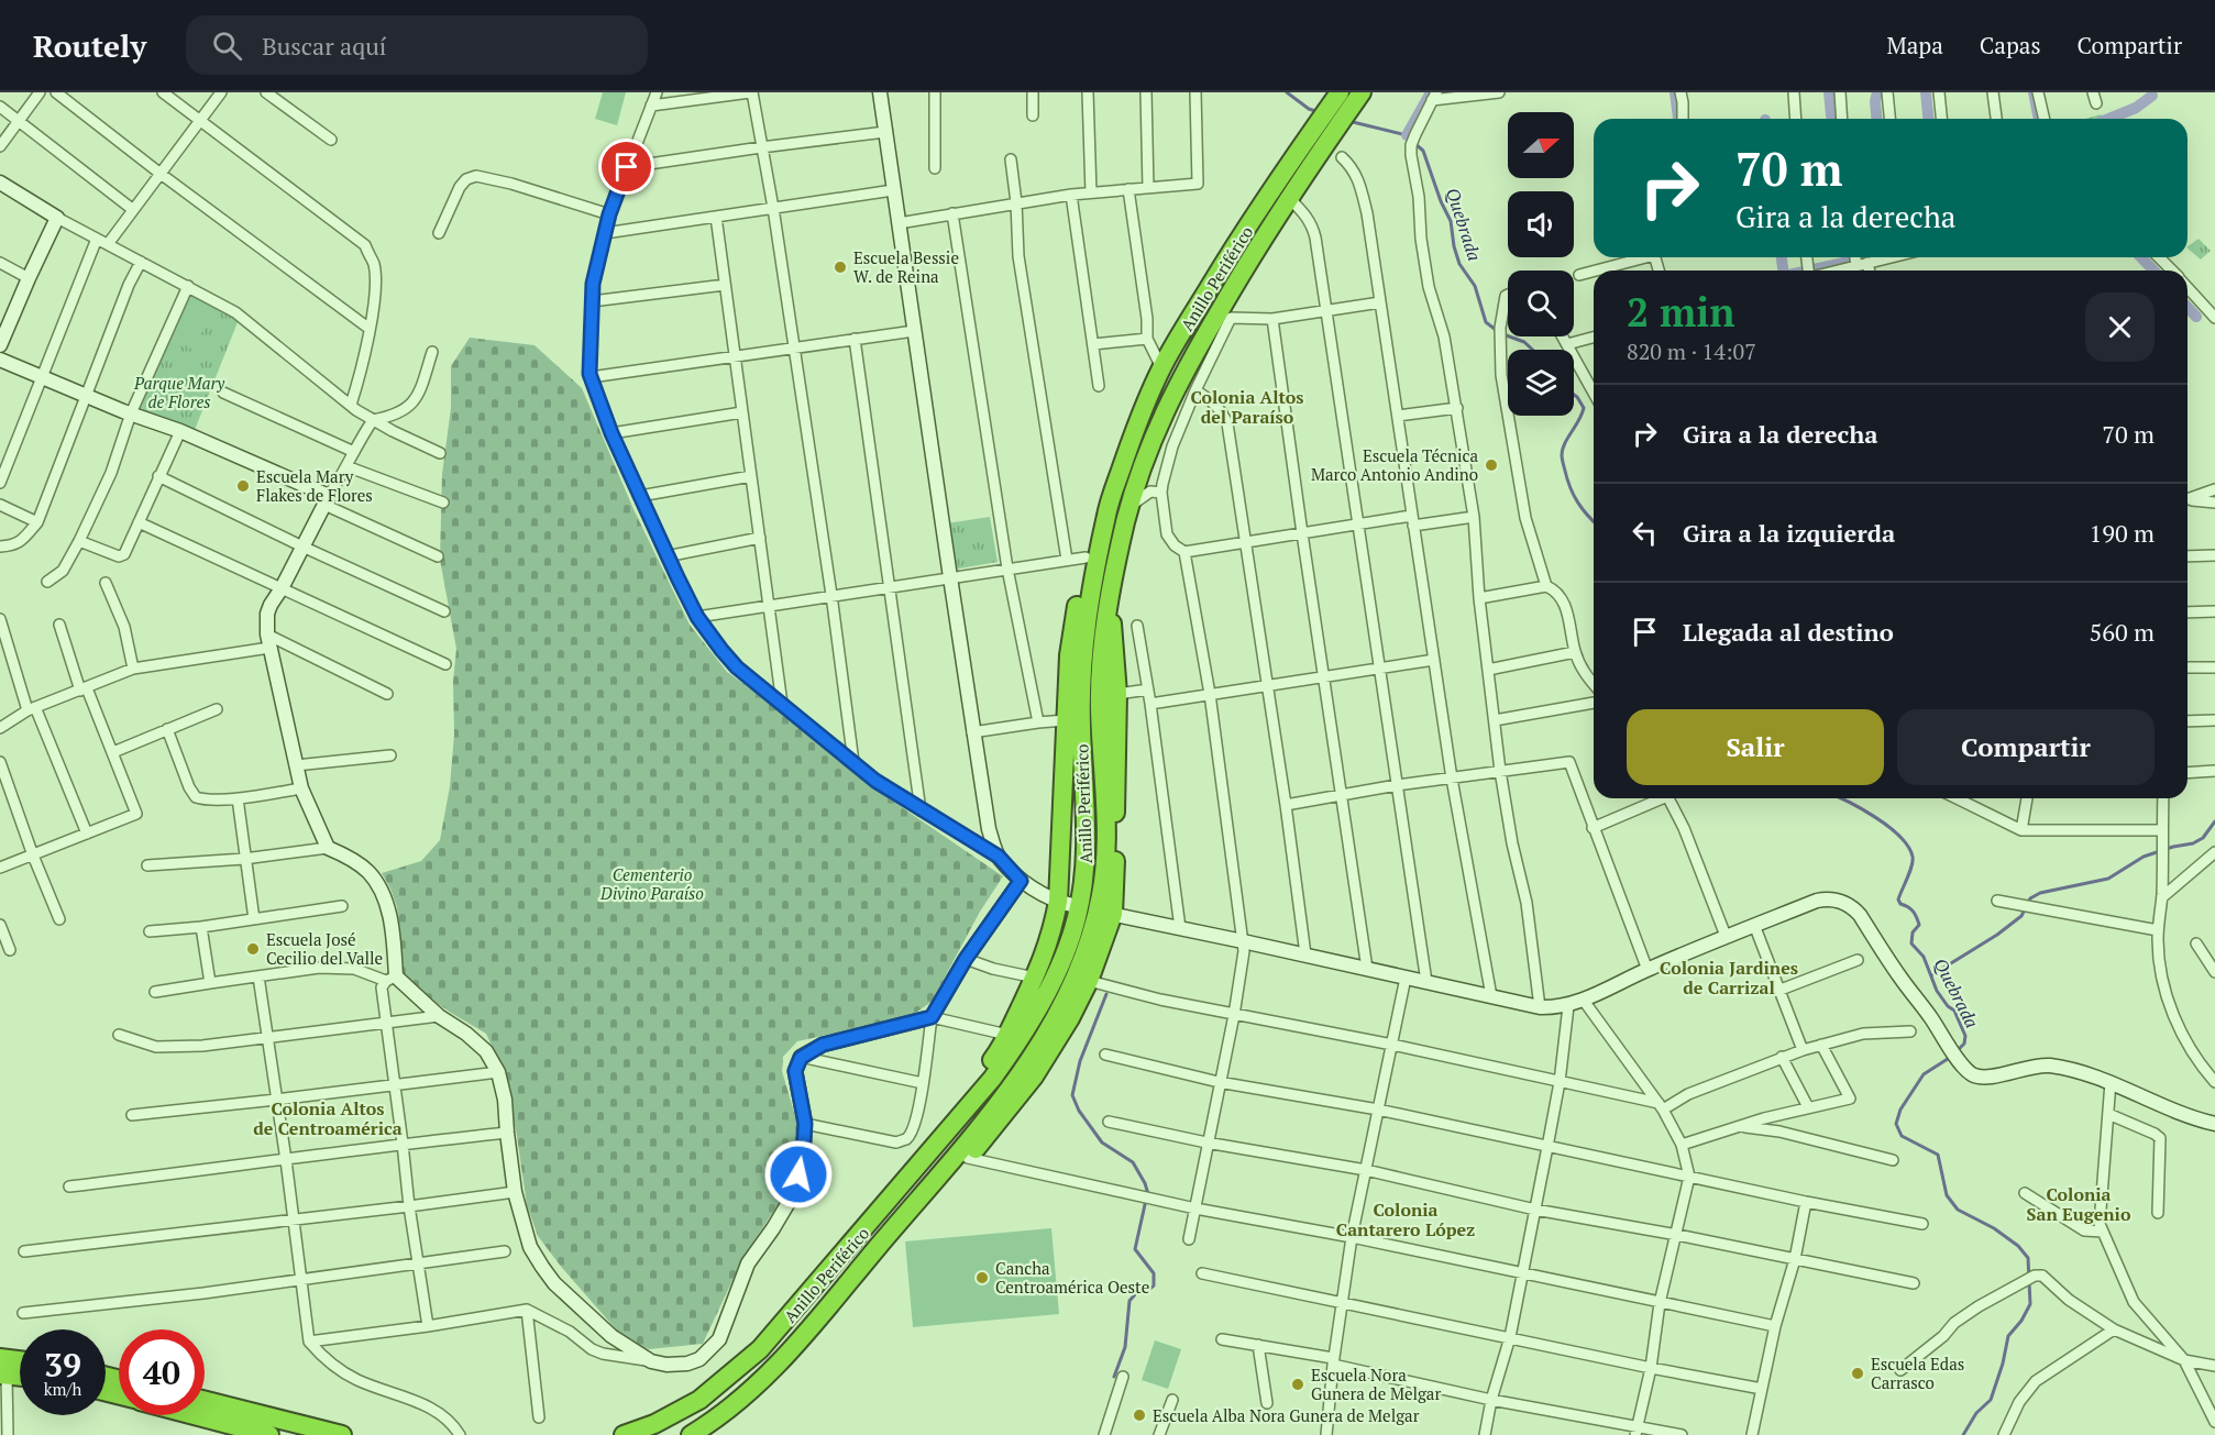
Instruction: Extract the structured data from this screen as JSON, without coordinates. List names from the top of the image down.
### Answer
{
  "streets": {
    "highway": ["Anillo Periférico"]
  },
  "districts": [
    "Colonia Altos del Paraíso",
    "Colonia Jardines de Carrizal",
    "Colonia Altos de Centroamérica",
    "Colonia San Eugenio",
    "Colonia Cantarero López"
  ],
  "water": ["Quebrada"],
  "parks": ["Parque Mary de Flores", "Cementerio Divino Paraíso"],
  "places": [
    "Escuela Bessie W. de Reina",
    "Escuela Técnica Marco Antonio Andino",
    "Escuela Mary Flakes de Flores",
    "Escuela José Cecilio del Valle",
    "Cancha Centroamérica Oeste",
    "Escuela Edas Carrasco",
    "Escuela Nora Gunera de Melgar",
    "Escuela Alba Nora Gunera de Melgar"
  ],
  "north": "right",
  "page": {
    "header": "Routely",
    "search": "Buscar aquí",
    "nav": ["Mapa", "Capas", "Compartir"],
    "turn": ["70 m", "Gira a la derecha"],
    "heading": ["2 min", "820 m · 14:07"],
    "list": [
      {
        "name": "Gira a la derecha",
        "value": "70 m"
      },
      {
        "name": "Gira a la izquierda",
        "value": "190 m"
      },
      {
        "name": "Llegada al destino",
        "value": "560 m"
      }
    ],
    "buttons": ["Salir", "Compartir"],
    "speed": "39 km/h",
    "limit": "40"
  }
}
